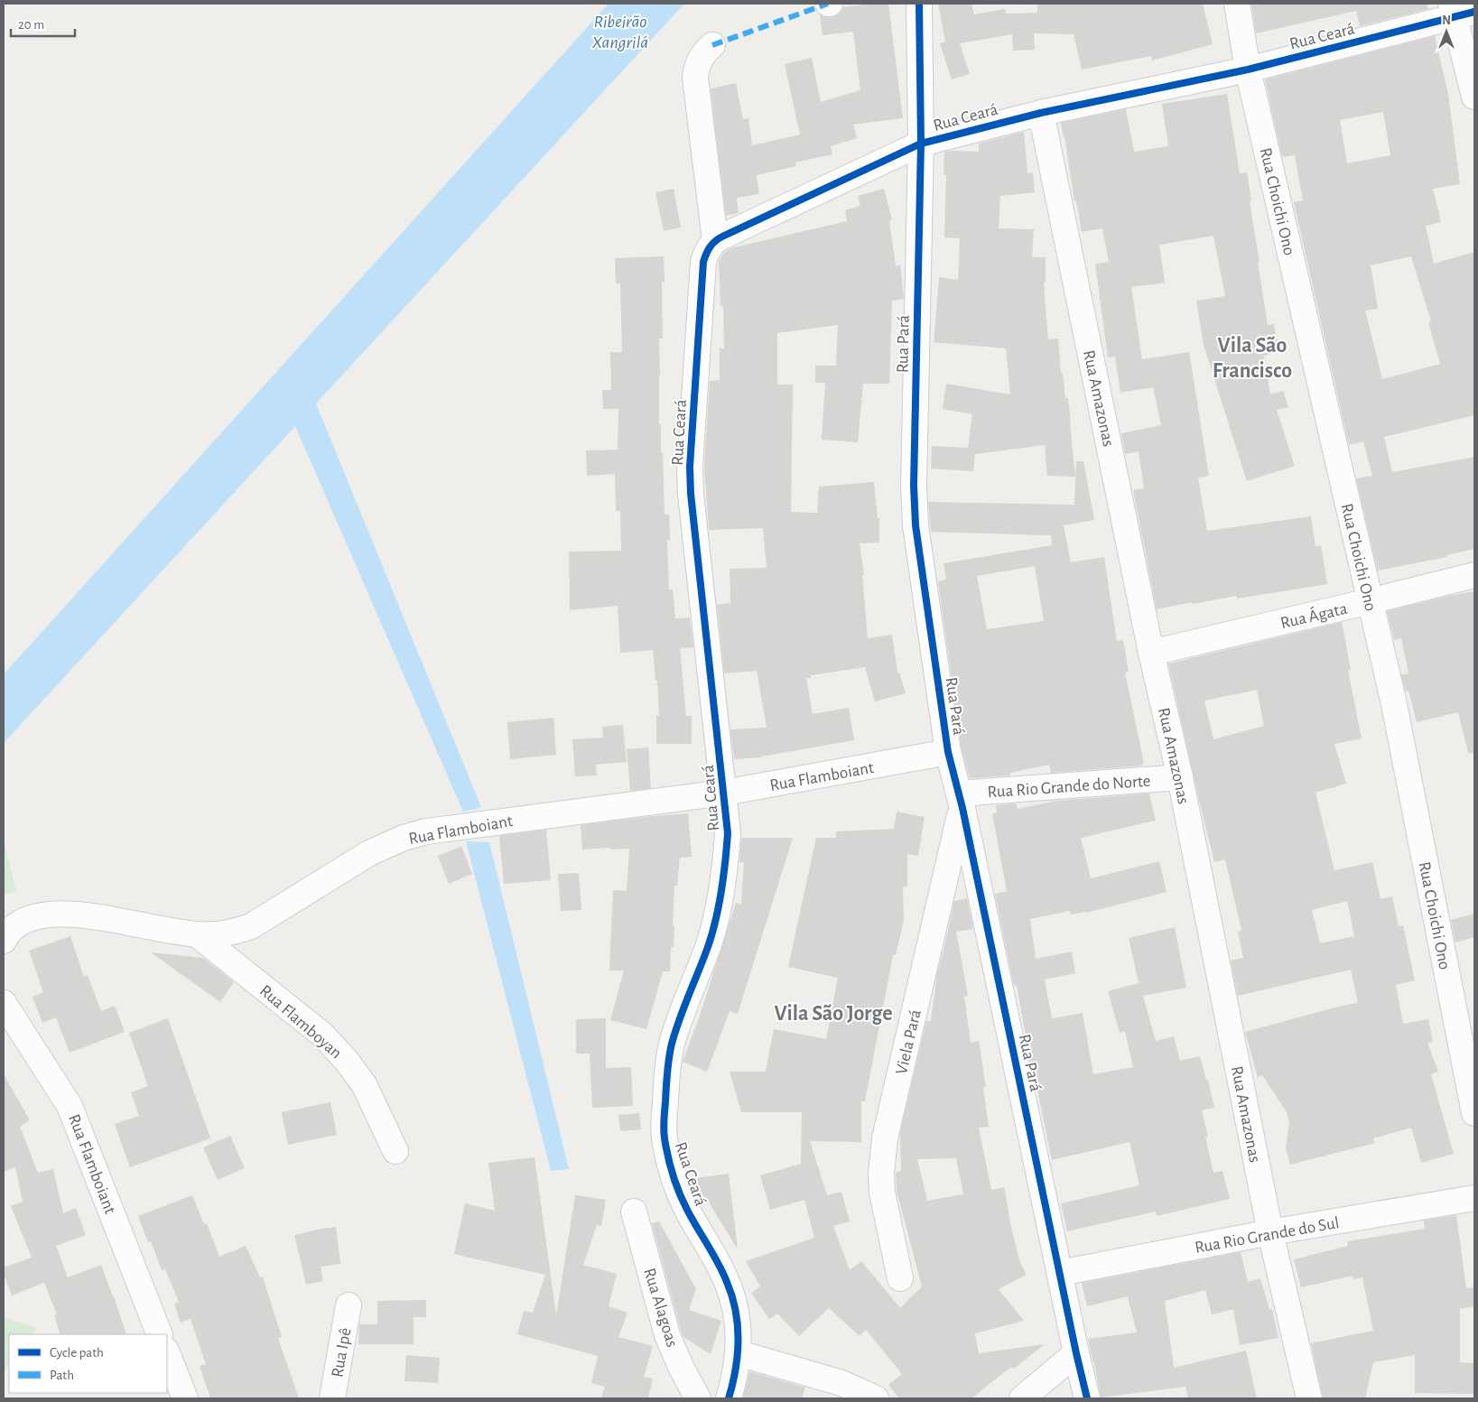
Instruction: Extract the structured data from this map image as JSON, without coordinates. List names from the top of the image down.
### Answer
{
  "streets": {
    "street": [
      "Rua Ceará",
      "Rua Choichi Ono",
      "Rua Pará",
      "Rua Amazonas",
      "Rua Ágata",
      "Rua Flamboiant",
      "Rua Rio Grande do Norte",
      "Rua Flamboyan",
      "Viela Pará",
      "Rua Rio Grande do Sul",
      "Rua Alagoas",
      "Rua Ipê"
    ]
  },
  "crossings": [
    ["Rua Ceará", "Rua Choichi Ono"],
    ["Rua Ceará", "Rua Pará"],
    ["Rua Ceará", "Rua Amazonas"],
    ["Rua Ceará", "Rua Flamboiant"],
    ["Rua Choichi Ono", "Rua Ágata"],
    ["Rua Pará", "Rua Flamboiant"],
    ["Rua Pará", "Rua Rio Grande do Norte"],
    ["Rua Pará", "Viela Pará"],
    ["Rua Pará", "Rua Rio Grande do Sul"],
    ["Rua Amazonas", "Rua Ágata"],
    ["Rua Amazonas", "Rua Rio Grande do Norte"],
    ["Rua Amazonas", "Rua Rio Grande do Sul"],
    ["Rua Flamboiant", "Rua Flamboyan"],
    ["Rua Rio Grande do Norte", "Viela Pará"]
  ],
  "districts": ["Vila São Francisco", "Vila São Jorge"],
  "water": ["Ribeirão Xangrilá"],
  "legend": ["Cycle path", "Path"],
  "scale_bar": "20 m",
  "north": "top"
}
